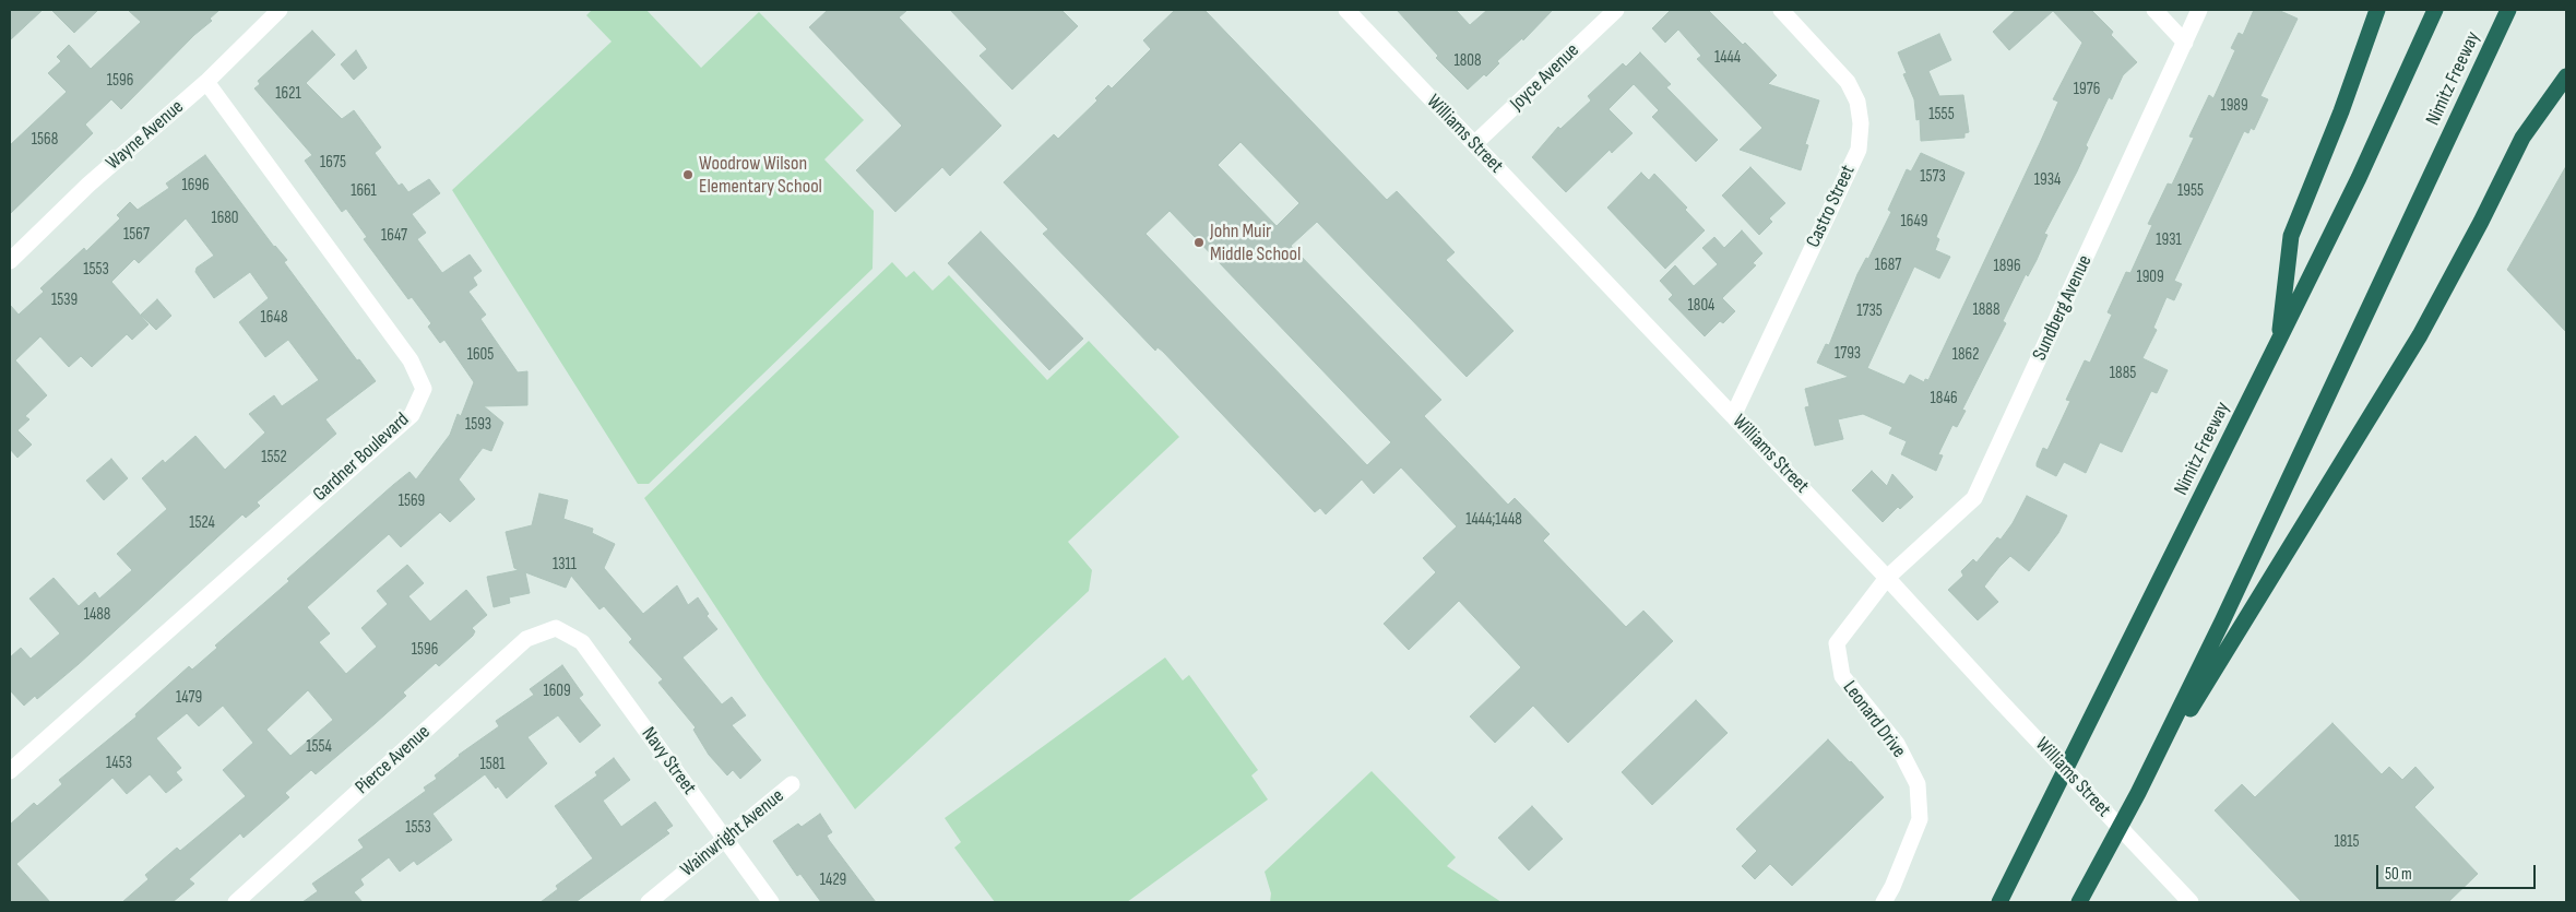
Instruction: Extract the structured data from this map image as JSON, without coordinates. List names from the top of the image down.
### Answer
{
  "streets": {
    "highway": ["Nimitz Freeway"],
    "street": [
      "Joyce Avenue",
      "Williams Street",
      "Wayne Avenue",
      "Castro Street",
      "Sundberg Avenue",
      "Gardner Boulevard",
      "Leonard Drive",
      "Pierce Avenue",
      "Navy Street",
      "Wainwright Avenue"
    ]
  },
  "crossings": [
    ["Joyce Avenue", "Williams Street"],
    ["Williams Street", "Castro Street"],
    ["Williams Street", "Sundberg Avenue"],
    ["Williams Street", "Leonard Drive"],
    ["Wayne Avenue", "Gardner Boulevard"],
    ["Sundberg Avenue", "Leonard Drive"],
    ["Pierce Avenue", "Navy Street"],
    ["Navy Street", "Wainwright Avenue"]
  ],
  "places": ["Woodrow Wilson Elementary School", "John Muir Middle School"],
  "house_numbers": [
    "1444",
    "1808",
    "1596",
    "1976",
    "1621",
    "1989",
    "1555",
    "1568",
    "1675",
    "1573",
    "1934",
    "1696",
    "1661",
    "1955",
    "1680",
    "1649",
    "1567",
    "1647",
    "1931",
    "1687",
    "1896",
    "1553",
    "1909",
    "1539",
    "1804",
    "1888",
    "1735",
    "1648",
    "1793",
    "1605",
    "1862",
    "1885",
    "1846",
    "1593",
    "1552",
    "1569",
    "1444;1448",
    "1524",
    "1311",
    "1488",
    "1596",
    "1609",
    "1479",
    "1554",
    "1453",
    "1581",
    "1553",
    "1815",
    "1429"
  ],
  "scale_bar": "50 m"
}
